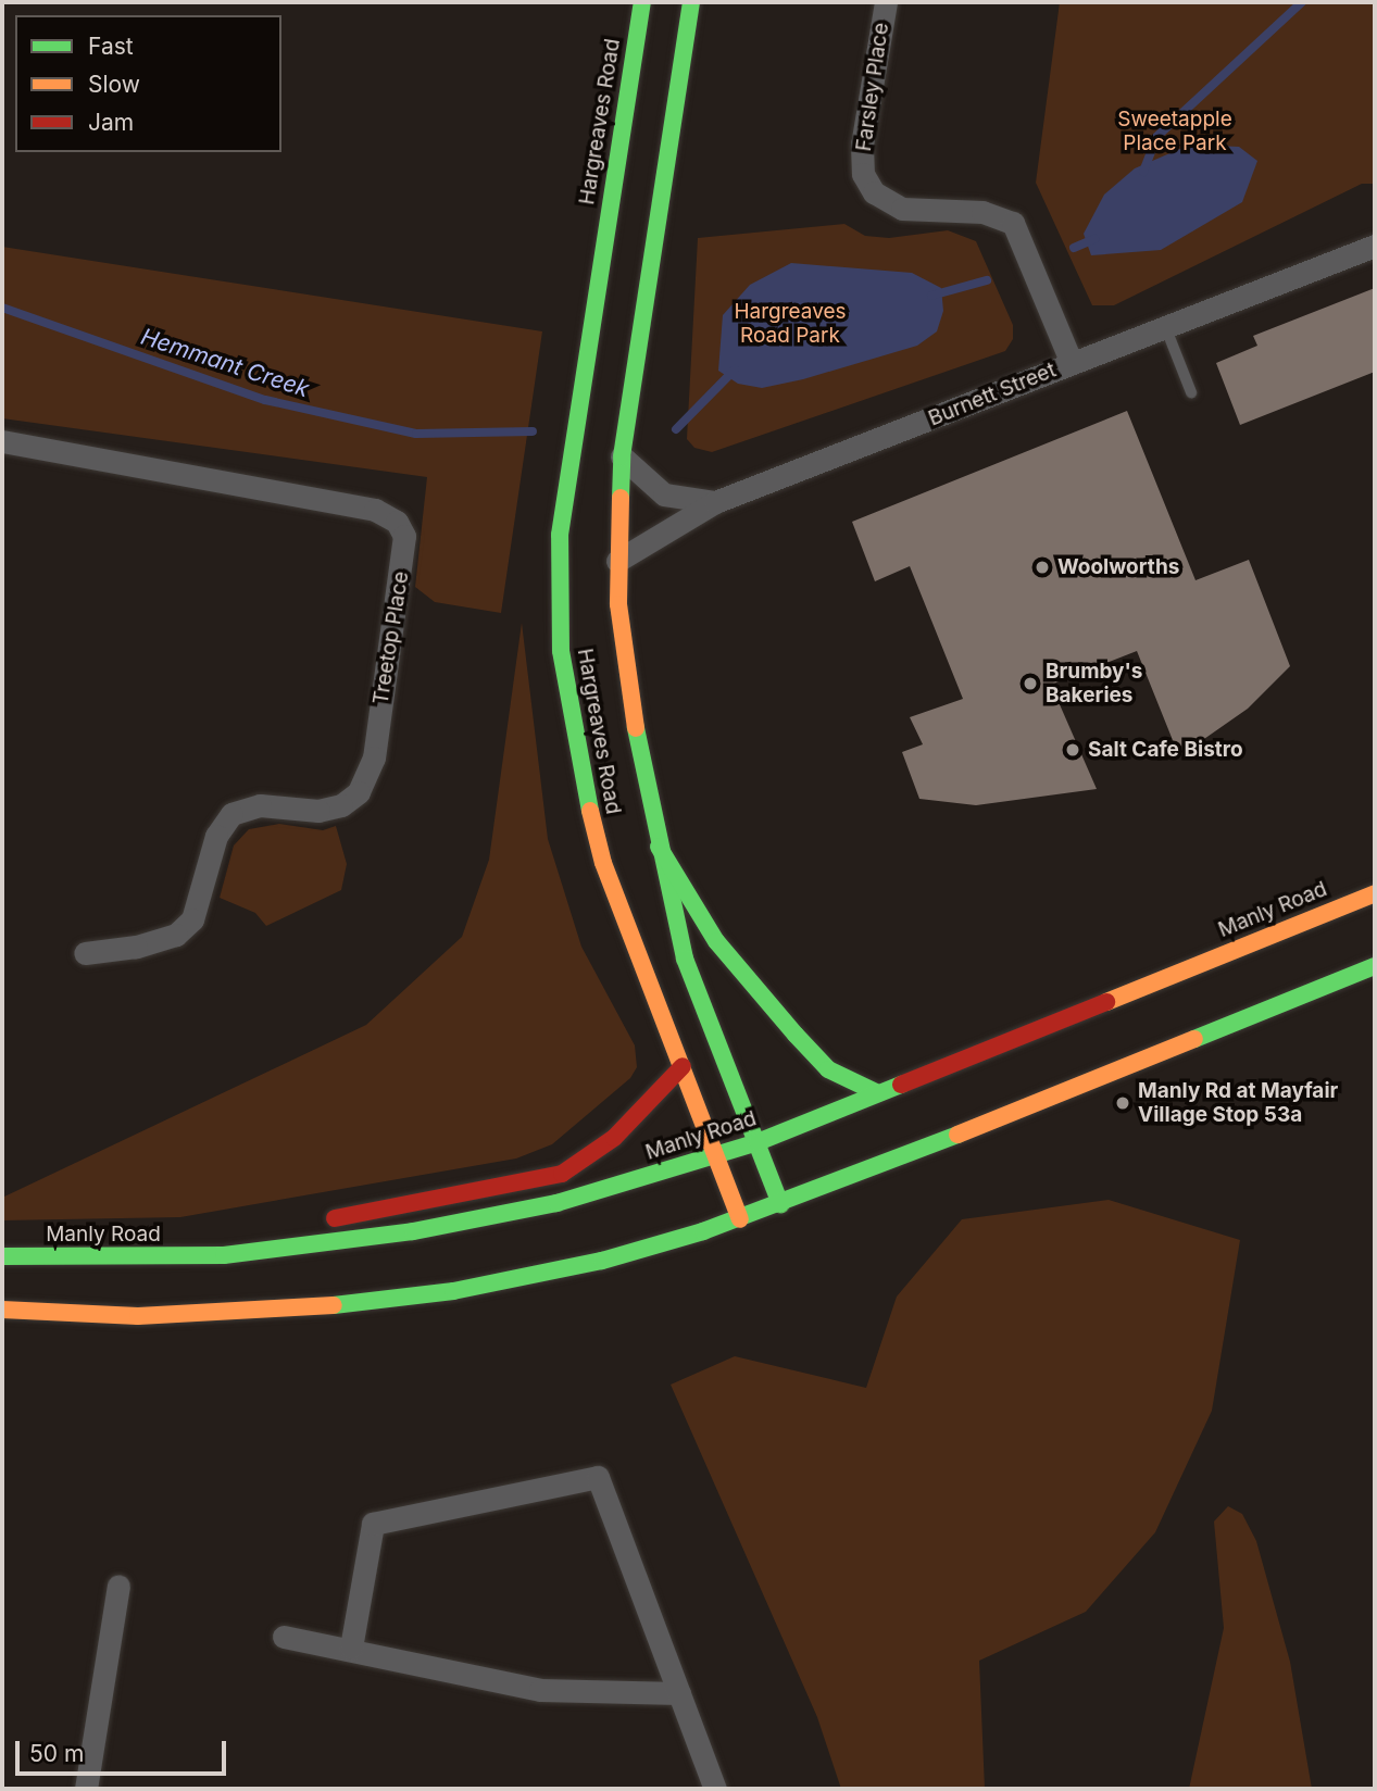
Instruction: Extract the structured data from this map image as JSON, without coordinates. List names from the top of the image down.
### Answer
{
  "streets": {
    "main road": ["Hargreaves Road", "Manly Road"],
    "street": ["Farsley Place", "Burnett Street", "Treetop Place"]
  },
  "crossings": [
    ["Farsley Place", "Burnett Street"],
    ["Hargreaves Road", "Burnett Street"],
    ["Hargreaves Road", "Manly Road"]
  ],
  "water": ["Hemmant Creek"],
  "parks": ["Sweetapple Place Park", "Hargreaves Road Park"],
  "places": [
    "Woolworths",
    "Brumby's Bakeries",
    "Salt Cafe Bistro",
    "Manly Rd at Mayfair Village Stop 53a"
  ],
  "legend": ["Fast", "Slow", "Jam"],
  "scale_bar": "50 m"
}
